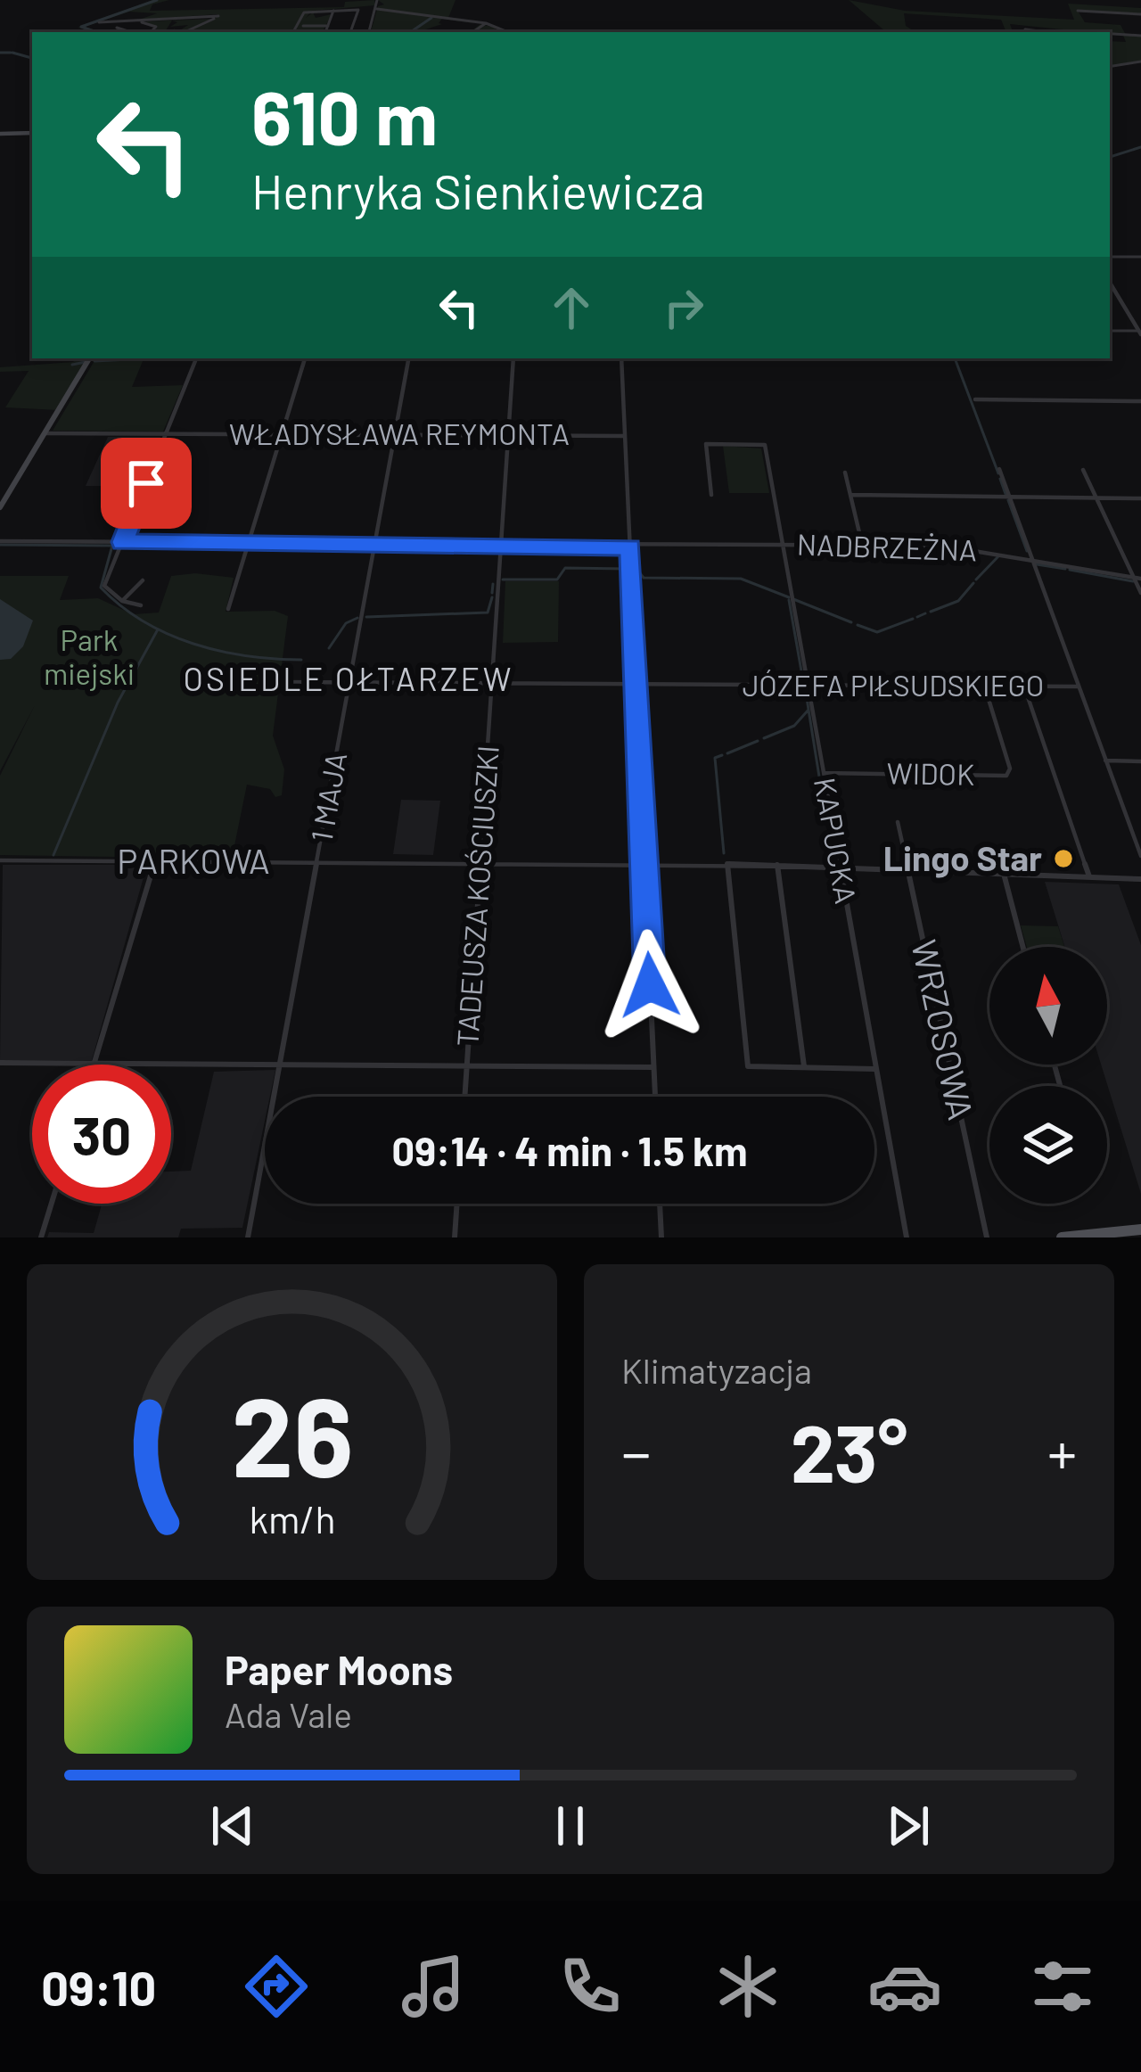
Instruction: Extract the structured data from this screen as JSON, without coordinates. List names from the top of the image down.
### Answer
{
  "streets": {
    "street": [
      "WŁADYSŁAWA REYMONTA",
      "NADBRZEŻNA",
      "JÓZEFA PIŁSUDSKIEGO",
      "WIDOK",
      "1 MAJA",
      "KAPUCKA",
      "PARKOWA",
      "TADEUSZA KOŚCIUSZKI",
      "WRZOSOWA"
    ]
  },
  "crossings": [
    ["WŁADYSŁAWA REYMONTA", "1 MAJA"],
    ["WŁADYSŁAWA REYMONTA", "TADEUSZA KOŚCIUSZKI"],
    ["NADBRZEŻNA", "1 MAJA"],
    ["NADBRZEŻNA", "KAPUCKA"],
    ["NADBRZEŻNA", "TADEUSZA KOŚCIUSZKI"],
    ["JÓZEFA PIŁSUDSKIEGO", "WIDOK"],
    ["JÓZEFA PIŁSUDSKIEGO", "1 MAJA"],
    ["JÓZEFA PIŁSUDSKIEGO", "KAPUCKA"],
    ["JÓZEFA PIŁSUDSKIEGO", "TADEUSZA KOŚCIUSZKI"],
    ["WIDOK", "KAPUCKA"],
    ["1 MAJA", "PARKOWA"],
    ["KAPUCKA", "PARKOWA"],
    ["PARKOWA", "TADEUSZA KOŚCIUSZKI"],
    ["PARKOWA", "WRZOSOWA"]
  ],
  "districts": ["OSIEDLE OŁTARZEW"],
  "parks": ["Park miejski"],
  "places": ["Lingo Star"],
  "north": "top",
  "page": {
    "turn": ["610 m", "Henryka Sienkiewicza"],
    "limit": "30",
    "trip": "09:14 · 4 min · 1.5 km",
    "tile": "Klimatyzacja",
    "heat": ["−", "23°", "+"],
    "song": ["Paper Moons", "Ada Vale"],
    "tabs": "09:10",
    "gauge": ["26", "km/h"]
  }
}
